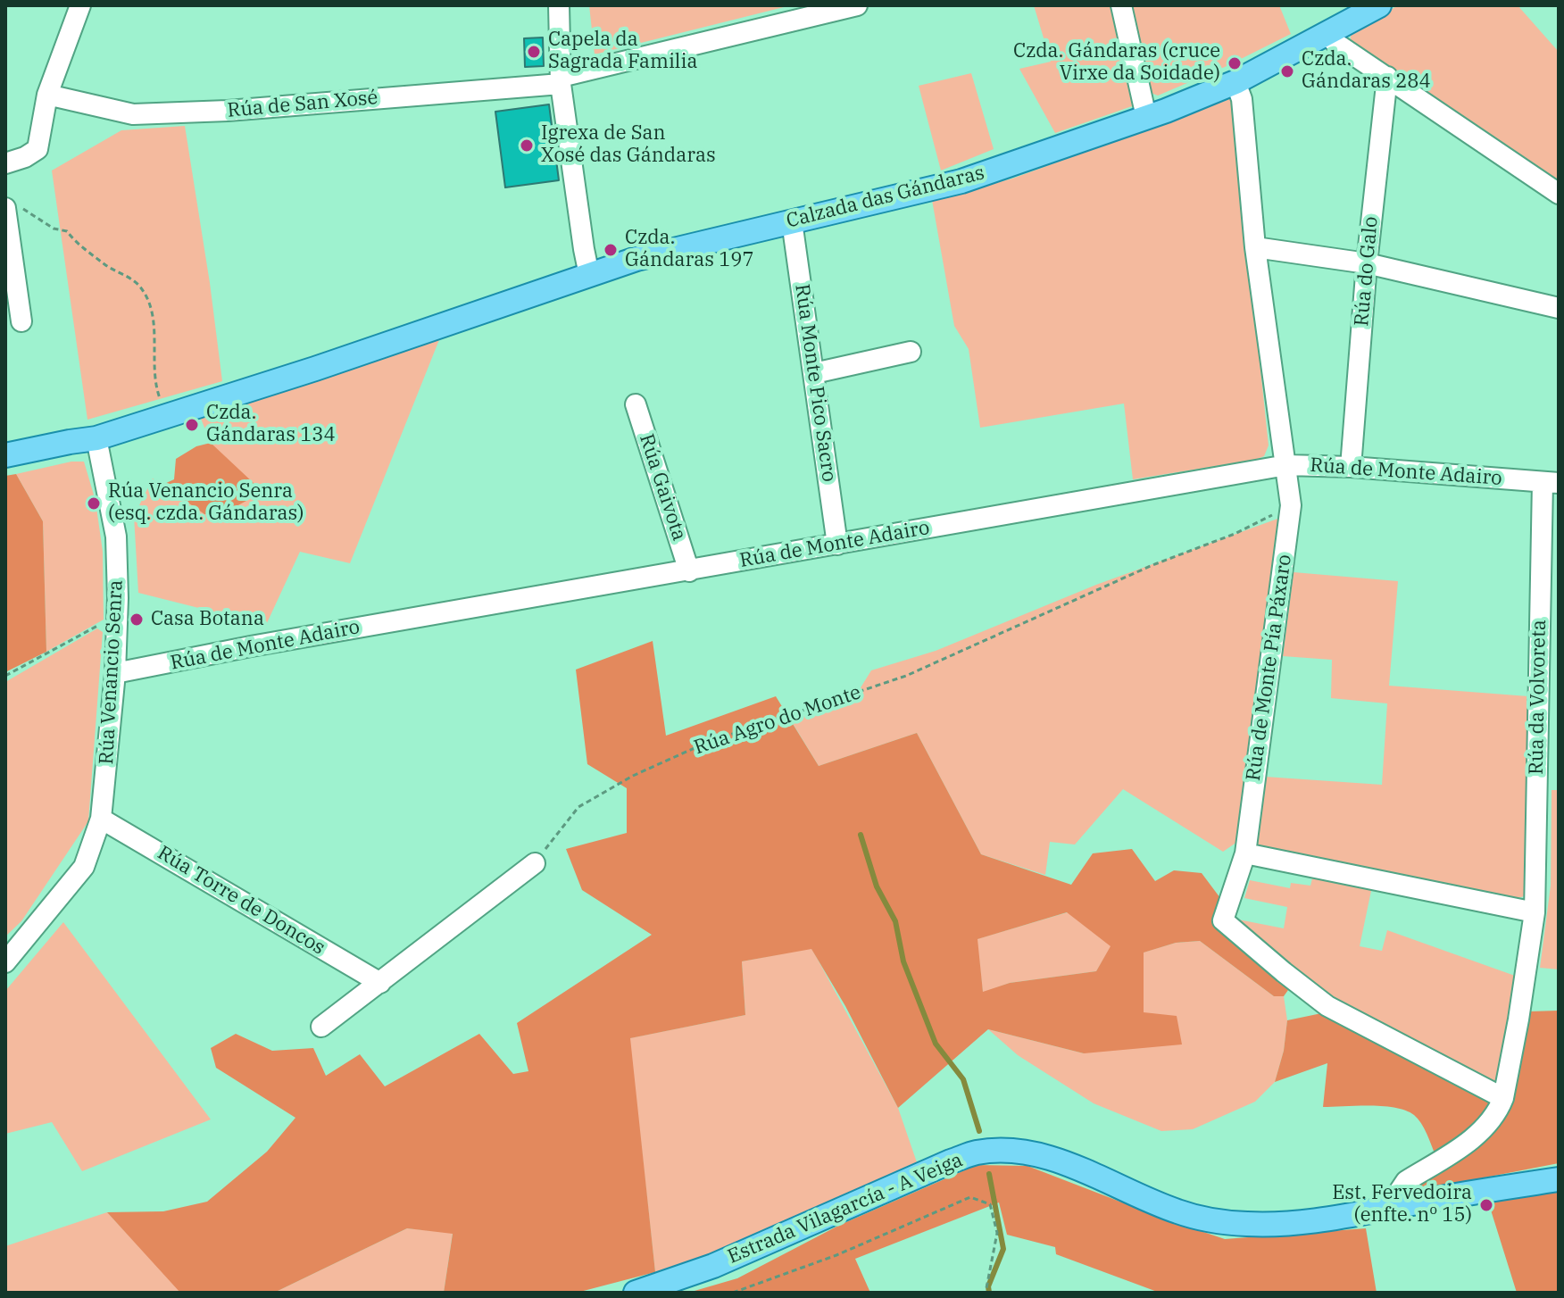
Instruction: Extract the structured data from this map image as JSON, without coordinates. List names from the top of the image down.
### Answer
{
  "streets": {
    "main road": ["Calzada das Gándaras", "Estrada Vilagarcía - A Veiga"],
    "street": [
      "Rúa de San Xosé",
      "Rúa do Galo",
      "Rúa Monte Pico Sacro",
      "Rúa de Monte Adairo",
      "Rúa Gaivota",
      "Rúa de Monte Pía Páxaro",
      "Rúa Venancio Senra",
      "Rúa da Volvoreta",
      "Rúa Torre de Doncos"
    ],
    "path": ["Rúa Agro do Monte"]
  },
  "crossings": [
    ["Calzada das Gándaras", "Rúa Monte Pico Sacro"],
    ["Calzada das Gándaras", "Rúa de Monte Pía Páxaro"],
    ["Calzada das Gándaras", "Rúa Venancio Senra"],
    ["Rúa do Galo", "Rúa de Monte Adairo"],
    ["Rúa Monte Pico Sacro", "Rúa de Monte Adairo"],
    ["Rúa de Monte Adairo", "Rúa Gaivota"],
    ["Rúa de Monte Adairo", "Rúa de Monte Pía Páxaro"],
    ["Rúa de Monte Adairo", "Rúa Venancio Senra"],
    ["Rúa de Monte Adairo", "Rúa da Volvoreta"],
    ["Rúa de Monte Pía Páxaro", "Rúa da Volvoreta"],
    ["Rúa de Monte Pía Páxaro", "Rúa Agro do Monte"],
    ["Rúa Venancio Senra", "Rúa Torre de Doncos"],
    ["Rúa da Volvoreta", "Estrada Vilagarcía - A Veiga"]
  ],
  "places": [
    "Capela da Sagrada Familia",
    "Czda. Gándaras (cruce Virxe da Soidade)",
    "Czda. Gándaras 284",
    "Igrexa de San Xosé das Gándaras",
    "Czda. Gándaras 197",
    "Czda. Gándaras 134",
    "Rúa Venancio Senra (esq. czda. Gándaras)",
    "Casa Botana",
    "Est. Fervedoira (enfte. nº 15)"
  ]
}
